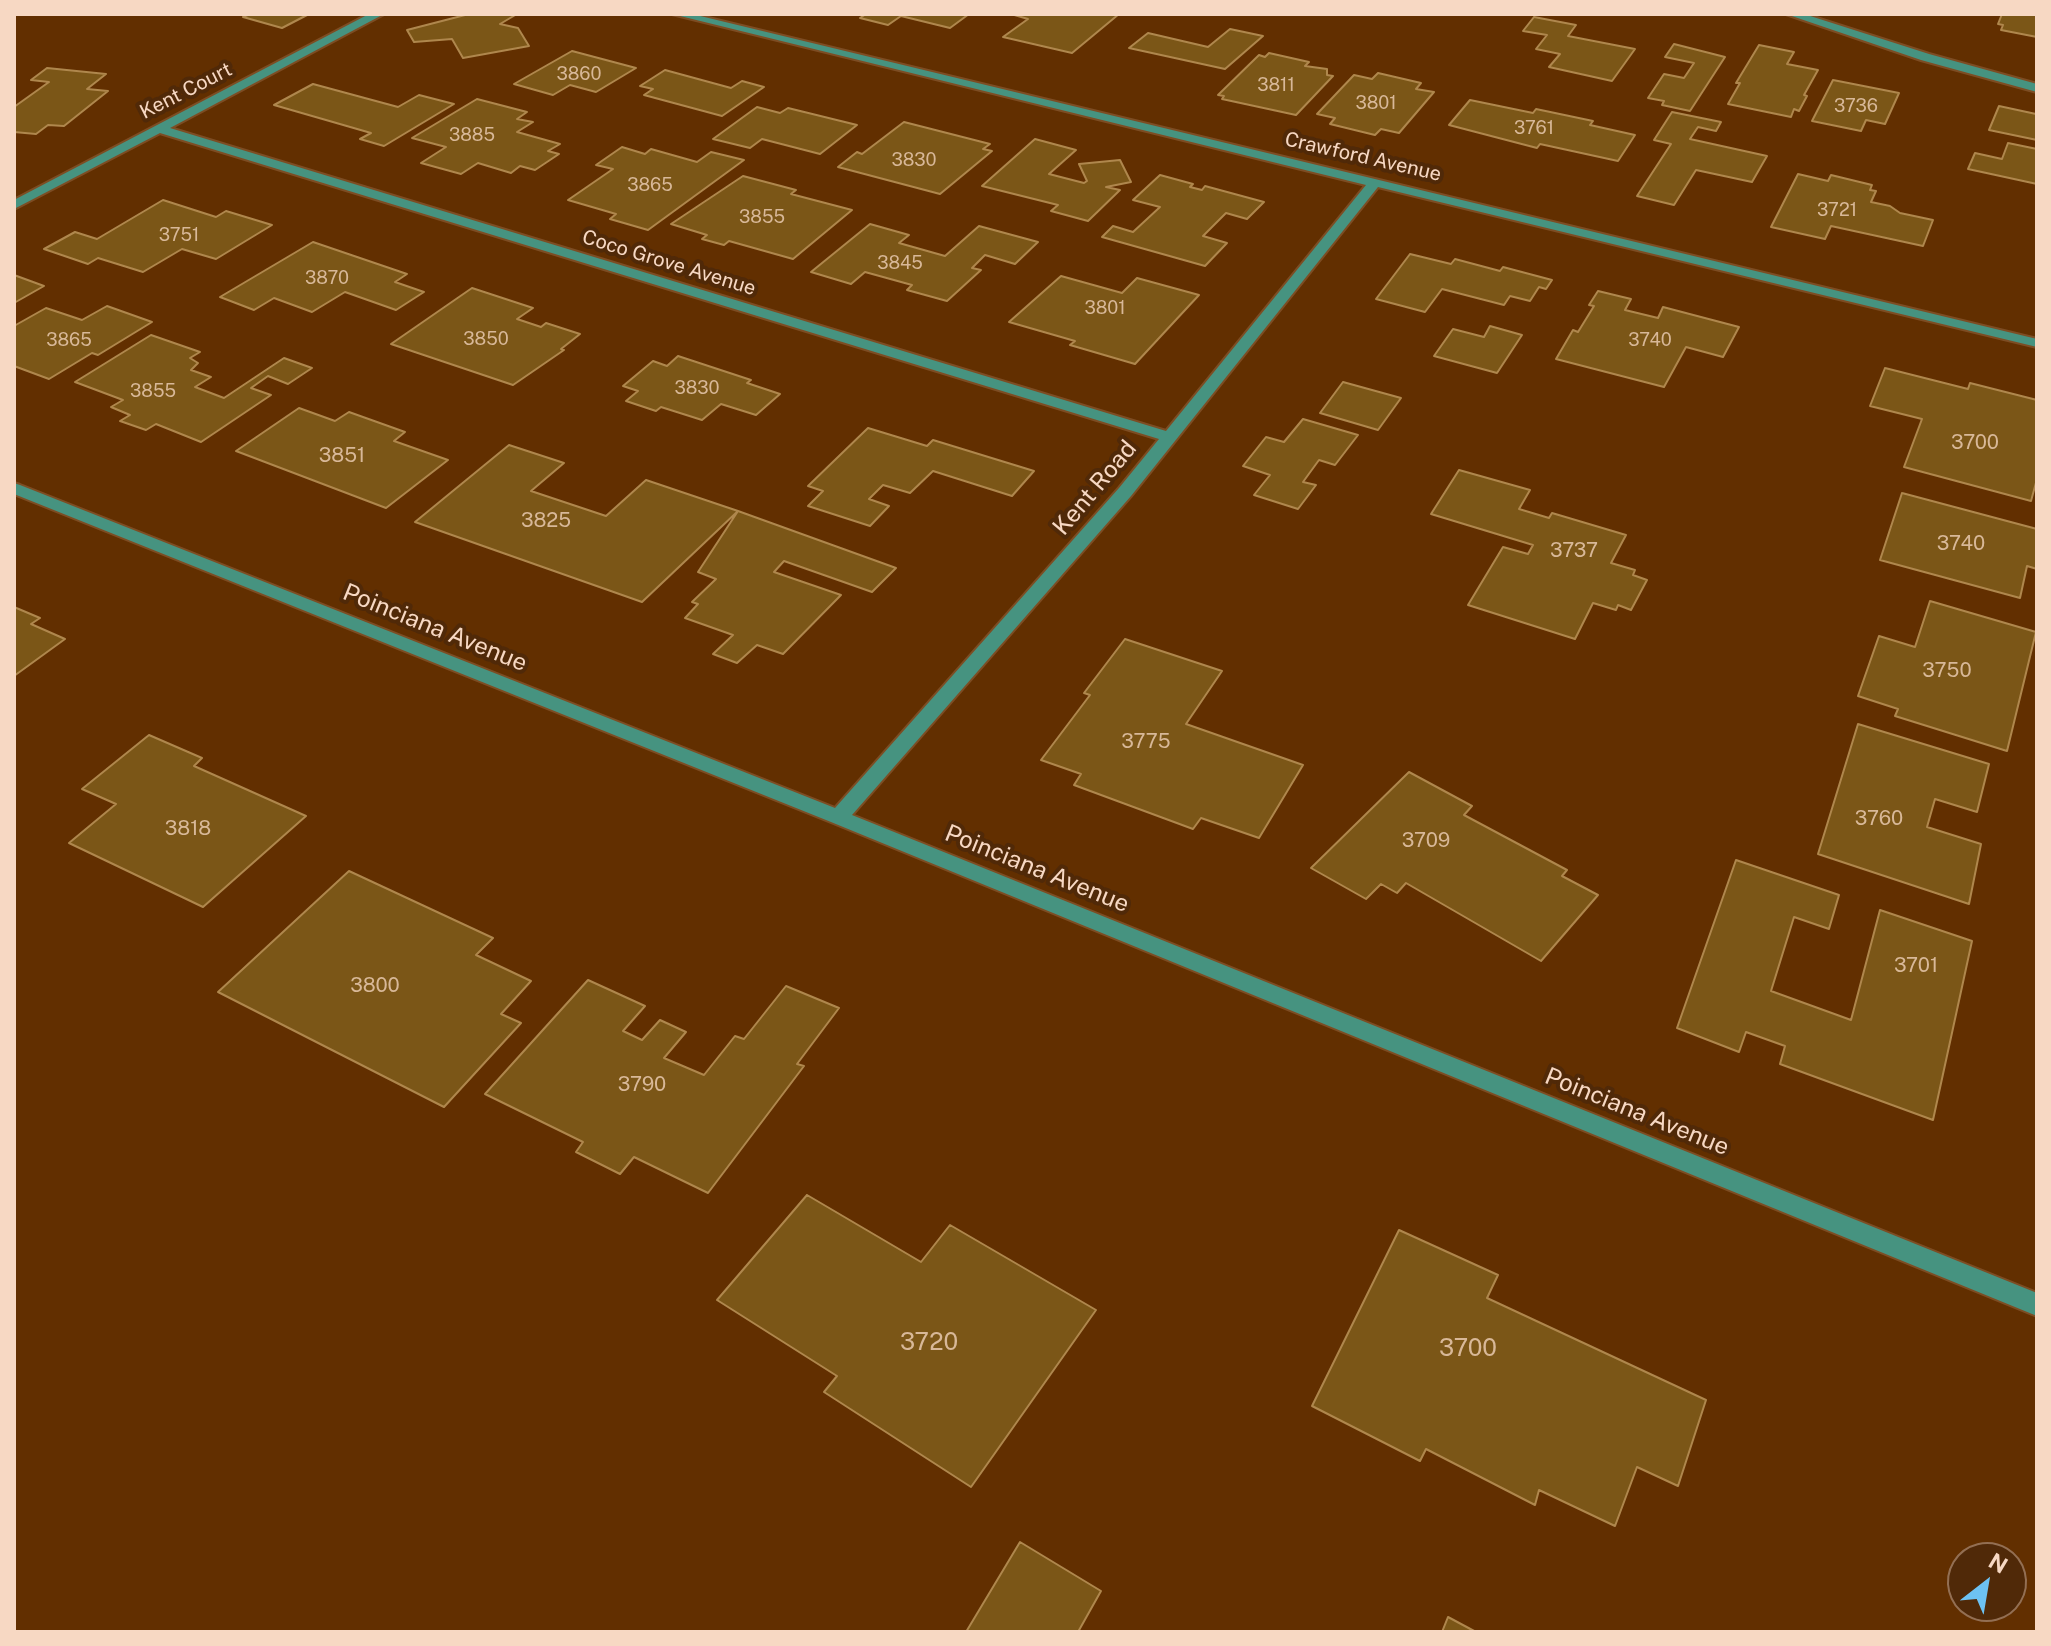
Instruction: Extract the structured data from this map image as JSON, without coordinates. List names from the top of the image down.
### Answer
{
  "streets": {
    "street": [
      "Kent Court",
      "Crawford Avenue",
      "Coco Grove Avenue",
      "Kent Road",
      "Poinciana Avenue"
    ]
  },
  "crossings": [
    ["Kent Court", "Coco Grove Avenue"],
    ["Crawford Avenue", "Kent Road"],
    ["Coco Grove Avenue", "Kent Road"],
    ["Kent Road", "Poinciana Avenue"]
  ],
  "house_numbers": [
    "3860",
    "3811",
    "3801",
    "3736",
    "3761",
    "3885",
    "3830",
    "3865",
    "3721",
    "3855",
    "3751",
    "3845",
    "3870",
    "3801",
    "3850",
    "3865",
    "3740",
    "3830",
    "3855",
    "3700",
    "3851",
    "3825",
    "3740",
    "3737",
    "3750",
    "3775",
    "3760",
    "3818",
    "3709",
    "3701",
    "3800",
    "3790",
    "3720",
    "3700"
  ],
  "north": "top right"
}
